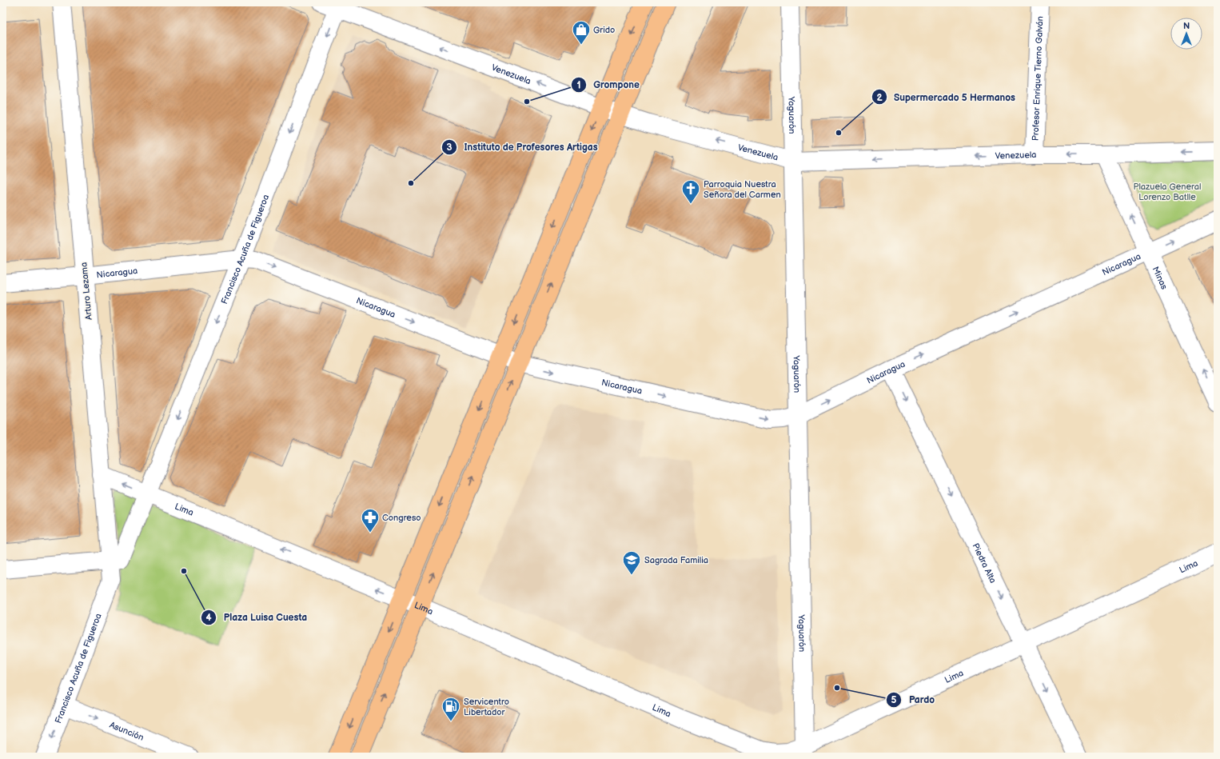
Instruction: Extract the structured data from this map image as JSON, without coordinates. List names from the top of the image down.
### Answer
{
  "streets": {
    "street": [
      "Venezuela",
      "Profesor Enrique Tierno Galván",
      "Yaguarón",
      "Francisco Acuña de Figueroa",
      "Nicaragua",
      "Minas",
      "Arturo Lezama",
      "Lima",
      "Piedra Alta",
      "Asunción"
    ]
  },
  "crossings": [
    ["Venezuela", "Profesor Enrique Tierno Galván"],
    ["Venezuela", "Yaguarón"],
    ["Venezuela", "Francisco Acuña de Figueroa"],
    ["Venezuela", "Minas"],
    ["Yaguarón", "Nicaragua"],
    ["Yaguarón", "Lima"],
    ["Francisco Acuña de Figueroa", "Nicaragua"],
    ["Francisco Acuña de Figueroa", "Arturo Lezama"],
    ["Francisco Acuña de Figueroa", "Lima"],
    ["Francisco Acuña de Figueroa", "Asunción"],
    ["Nicaragua", "Minas"],
    ["Nicaragua", "Arturo Lezama"],
    ["Nicaragua", "Piedra Alta"],
    ["Arturo Lezama", "Lima"],
    ["Lima", "Piedra Alta"]
  ],
  "one_way": [
    "Venezuela",
    "Francisco Acuña de Figueroa",
    "Nicaragua",
    "Minas",
    "Piedra Alta",
    "Asunción"
  ],
  "parks": ["Plazuela General Lorenzo Batlle"],
  "places": {
    "shop": ["Grido"],
    "other": [
      "Grompone",
      "Supermercado 5 Hermanos",
      "Instituto de Profesores Artigas",
      "Plaza Luisa Cuesta",
      "Pardo"
    ],
    "church": ["Parroquia Nuestra Señora del Carmen"],
    "pharmacy": ["Congreso"],
    "school or university": ["Sagrada Familia"],
    "fuel station": ["Servicentro Libertador"]
  },
  "north": "top"
}
